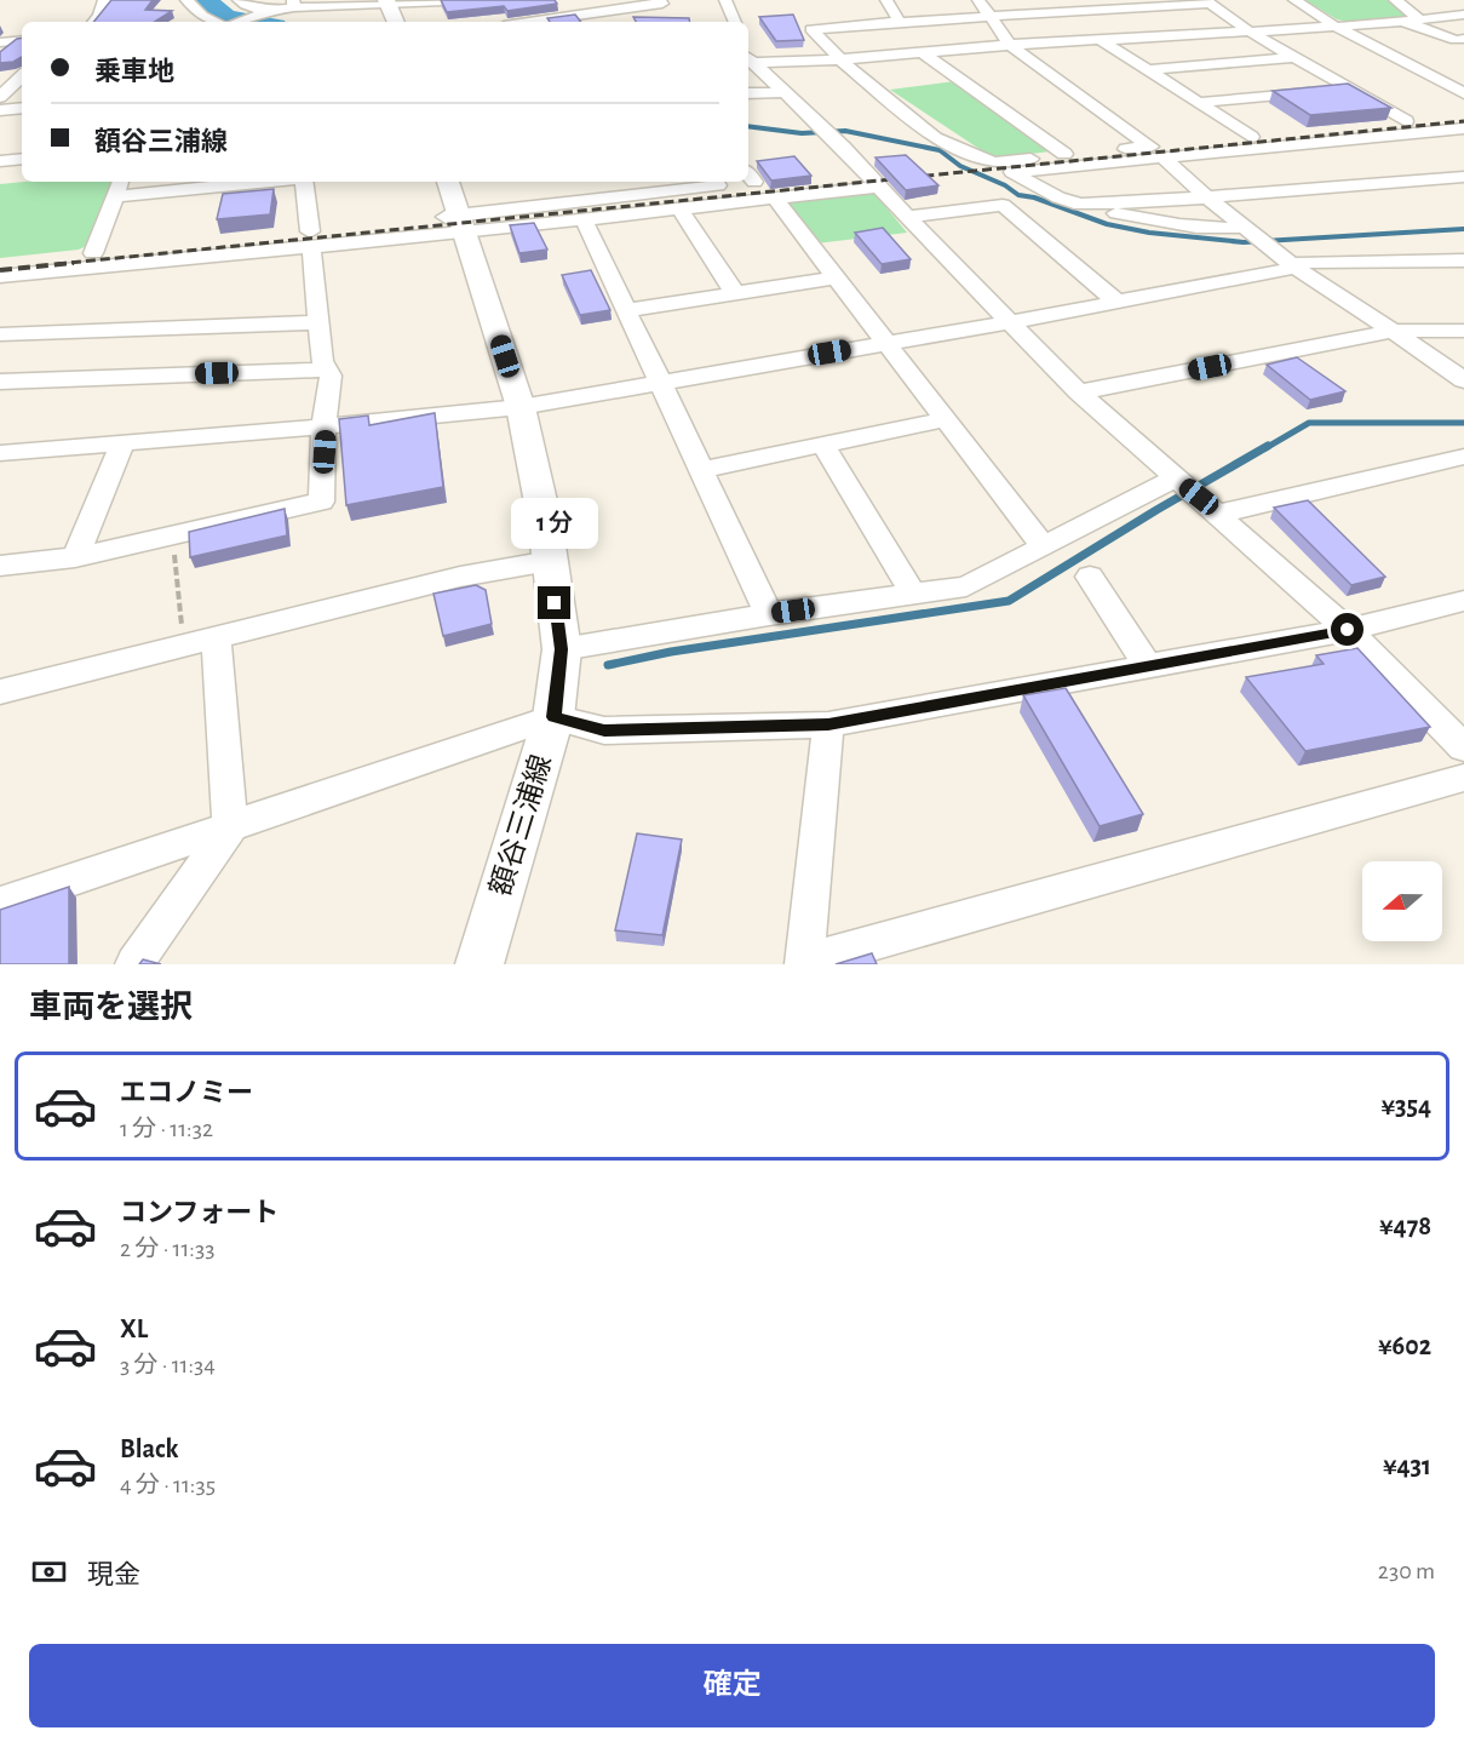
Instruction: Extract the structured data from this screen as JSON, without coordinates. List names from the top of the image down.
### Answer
{
  "streets": {
    "main road": ["額谷三浦線"]
  },
  "north": "left",
  "page": {
    "banner": ["乗車地", "額谷三浦線"],
    "bubble": "1 分",
    "heading": "車両を選択",
    "list": [
      {
        "name": "エコノミー",
        "note": "1 分 · 11:32",
        "value": "¥354"
      },
      {
        "name": "コンフォート",
        "note": "2 分 · 11:33",
        "value": "¥478"
      },
      {
        "name": "XL",
        "note": "3 分 · 11:34",
        "value": "¥602"
      },
      {
        "name": "Black",
        "note": "4 分 · 11:35",
        "value": "¥431"
      }
    ],
    "pay": ["現金", "230 m"],
    "buttons": "確定"
  }
}
